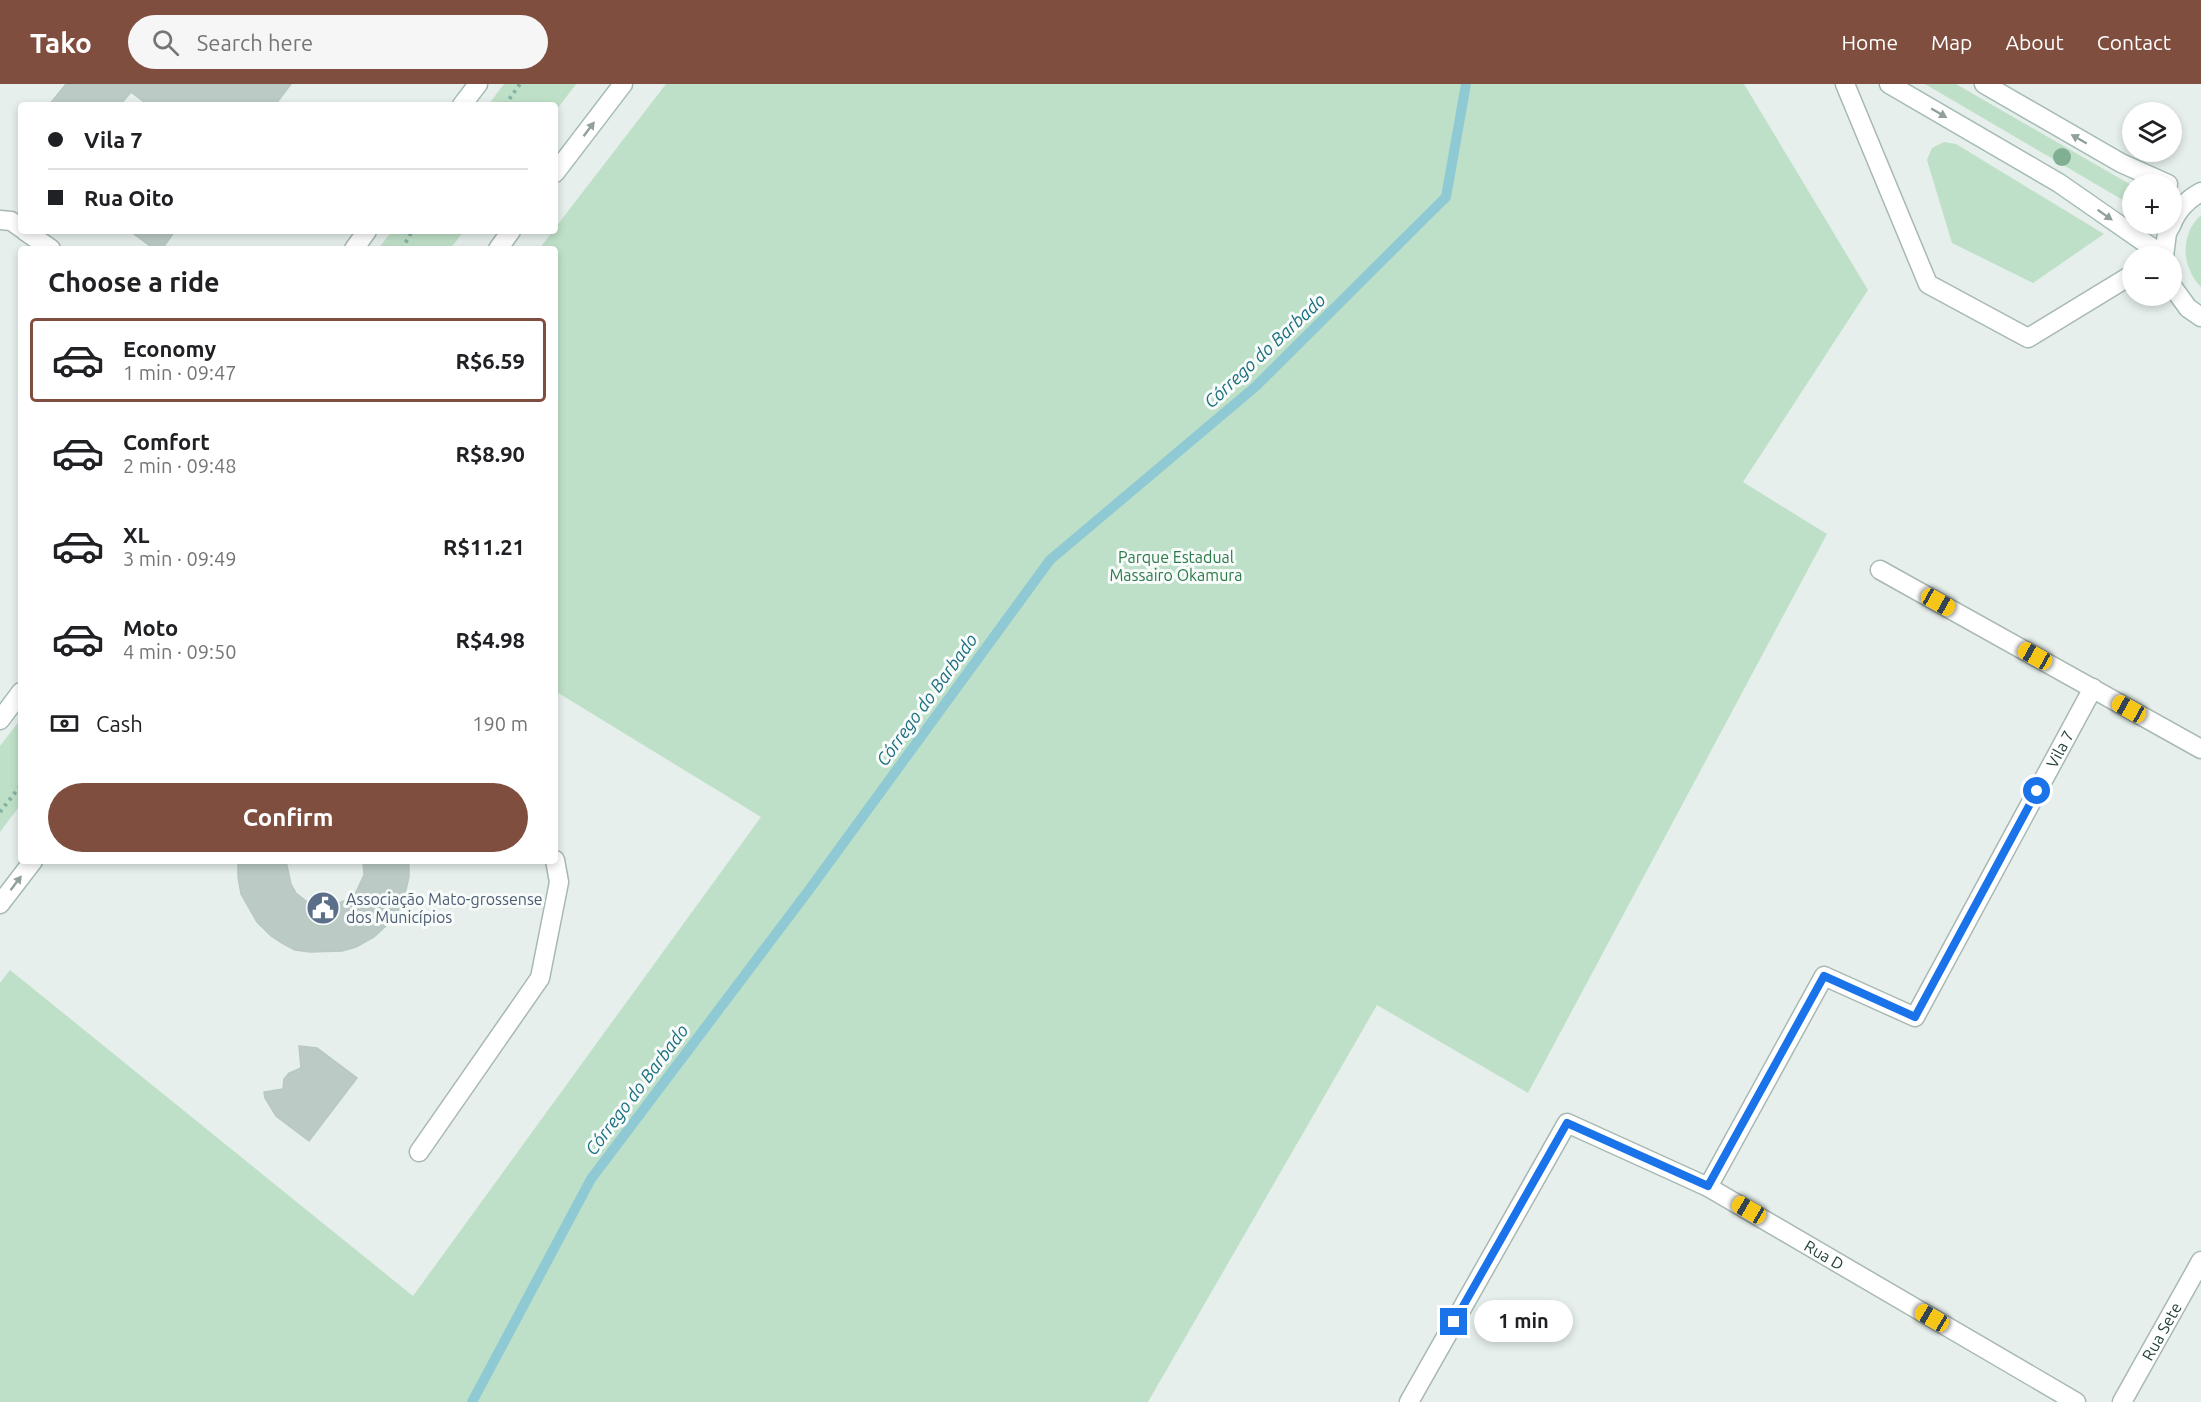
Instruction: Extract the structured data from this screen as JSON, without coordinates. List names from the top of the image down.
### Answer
{
  "streets": {
    "street": ["Vila 7", "Rua D", "Rua Sete"]
  },
  "crossings": [
    ["Vila 7", "Rua D"]
  ],
  "water": ["Córrego do Barbado"],
  "parks": ["Parque Estadual Massairo Okamura"],
  "places": {
    "public building": ["Associação Mato-grossense dos Municípios"]
  },
  "page": {
    "header": "Tako",
    "search": "Search here",
    "nav": [
      "Home",
      "Map",
      "About",
      "Contact"
    ],
    "map_buttons": ["+", "−"],
    "banner": ["Vila 7", "Rua Oito"],
    "heading": "Choose a ride",
    "list": [
      {
        "name": "Economy",
        "note": "1 min · 09:47",
        "value": "R$6.59"
      },
      {
        "name": "Comfort",
        "note": "2 min · 09:48",
        "value": "R$8.90"
      },
      {
        "name": "XL",
        "note": "3 min · 09:49",
        "value": "R$11.21"
      },
      {
        "name": "Moto",
        "note": "4 min · 09:50",
        "value": "R$4.98"
      }
    ],
    "pay": ["Cash", "190 m"],
    "buttons": "Confirm",
    "bubble": "1 min"
  }
}
